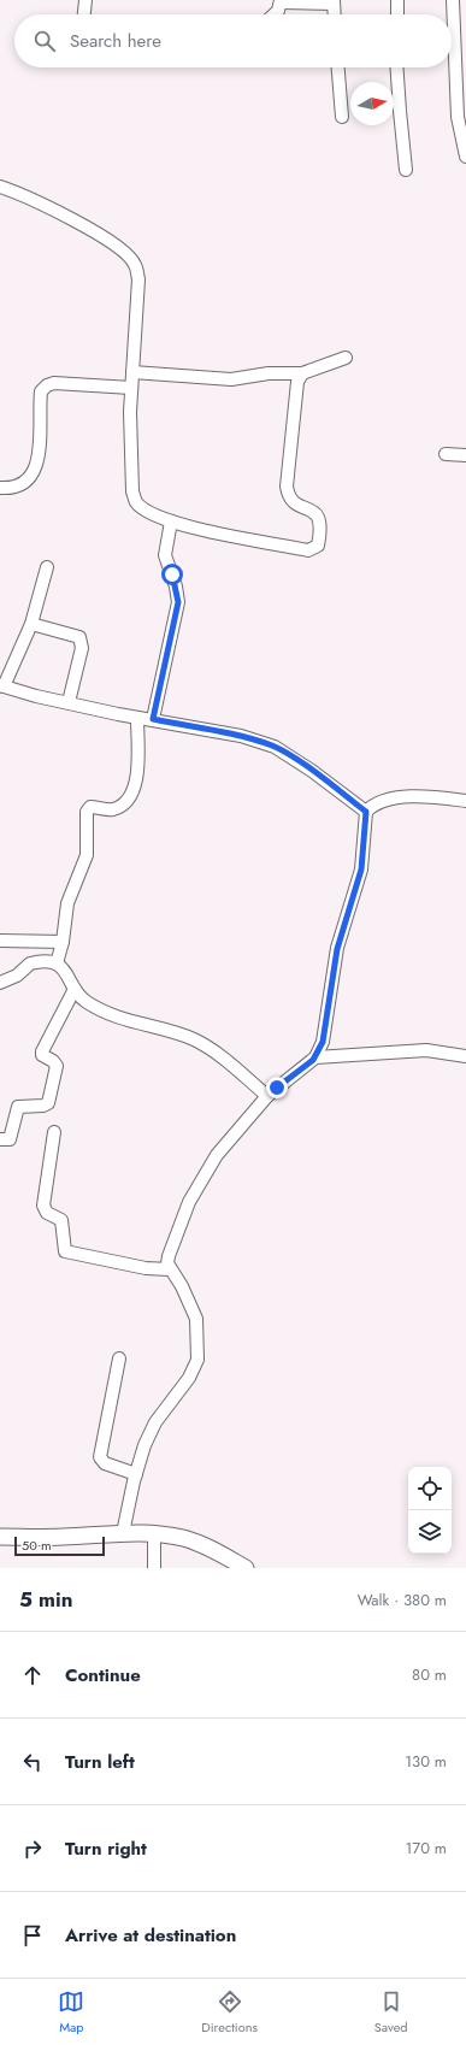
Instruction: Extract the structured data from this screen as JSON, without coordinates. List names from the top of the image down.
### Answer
{
  "scale_bar": "50 m",
  "north": "right",
  "page": {
    "search": "Search here",
    "scale": "50 m",
    "heading": ["5 min", "Walk · 380 m"],
    "list": [
      ["Continue", "80 m"],
      ["Turn left", "130 m"],
      ["Turn right", "170 m"],
      "Arrive at destination"
    ],
    "nav": ["Map", "Directions", "Saved"]
  }
}
